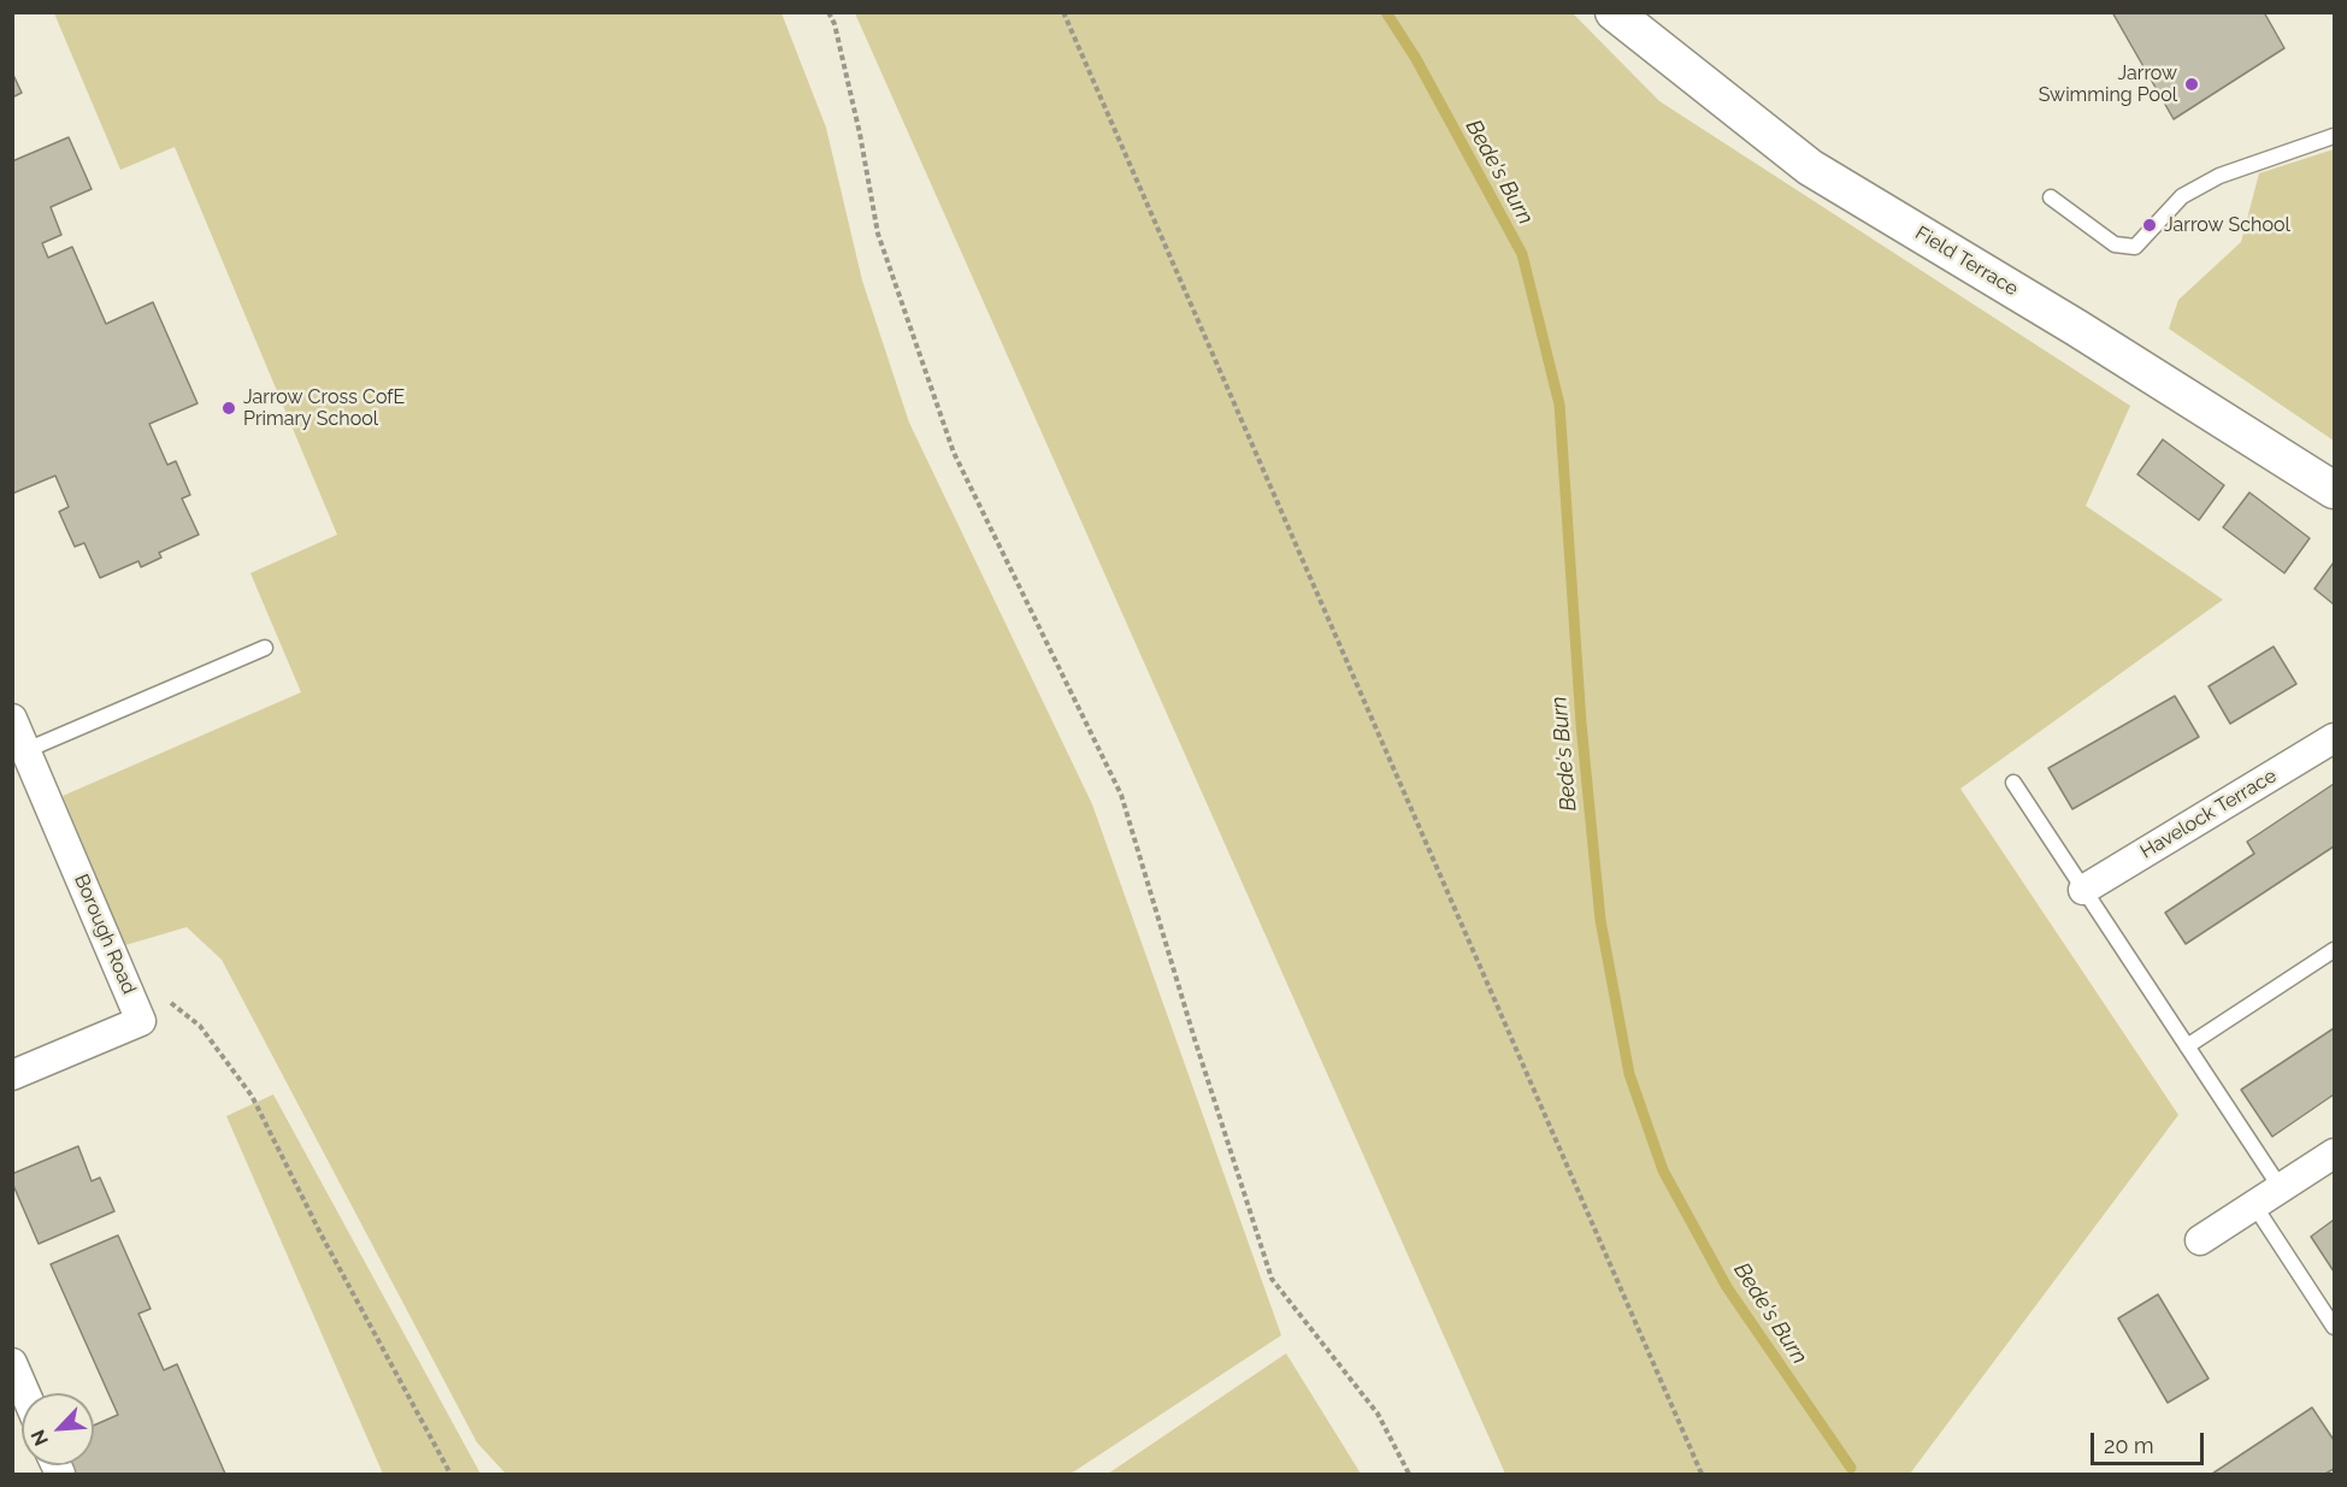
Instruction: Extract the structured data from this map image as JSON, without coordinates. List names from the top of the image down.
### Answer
{
  "streets": {
    "street": ["Field Terrace", "Havelock Terrace", "Borough Road"]
  },
  "water": ["Bede's Burn"],
  "places": ["Jarrow Swimming Pool", "Jarrow School", "Jarrow Cross CofE Primary School"],
  "scale_bar": "20 m",
  "north": "bottom left"
}
